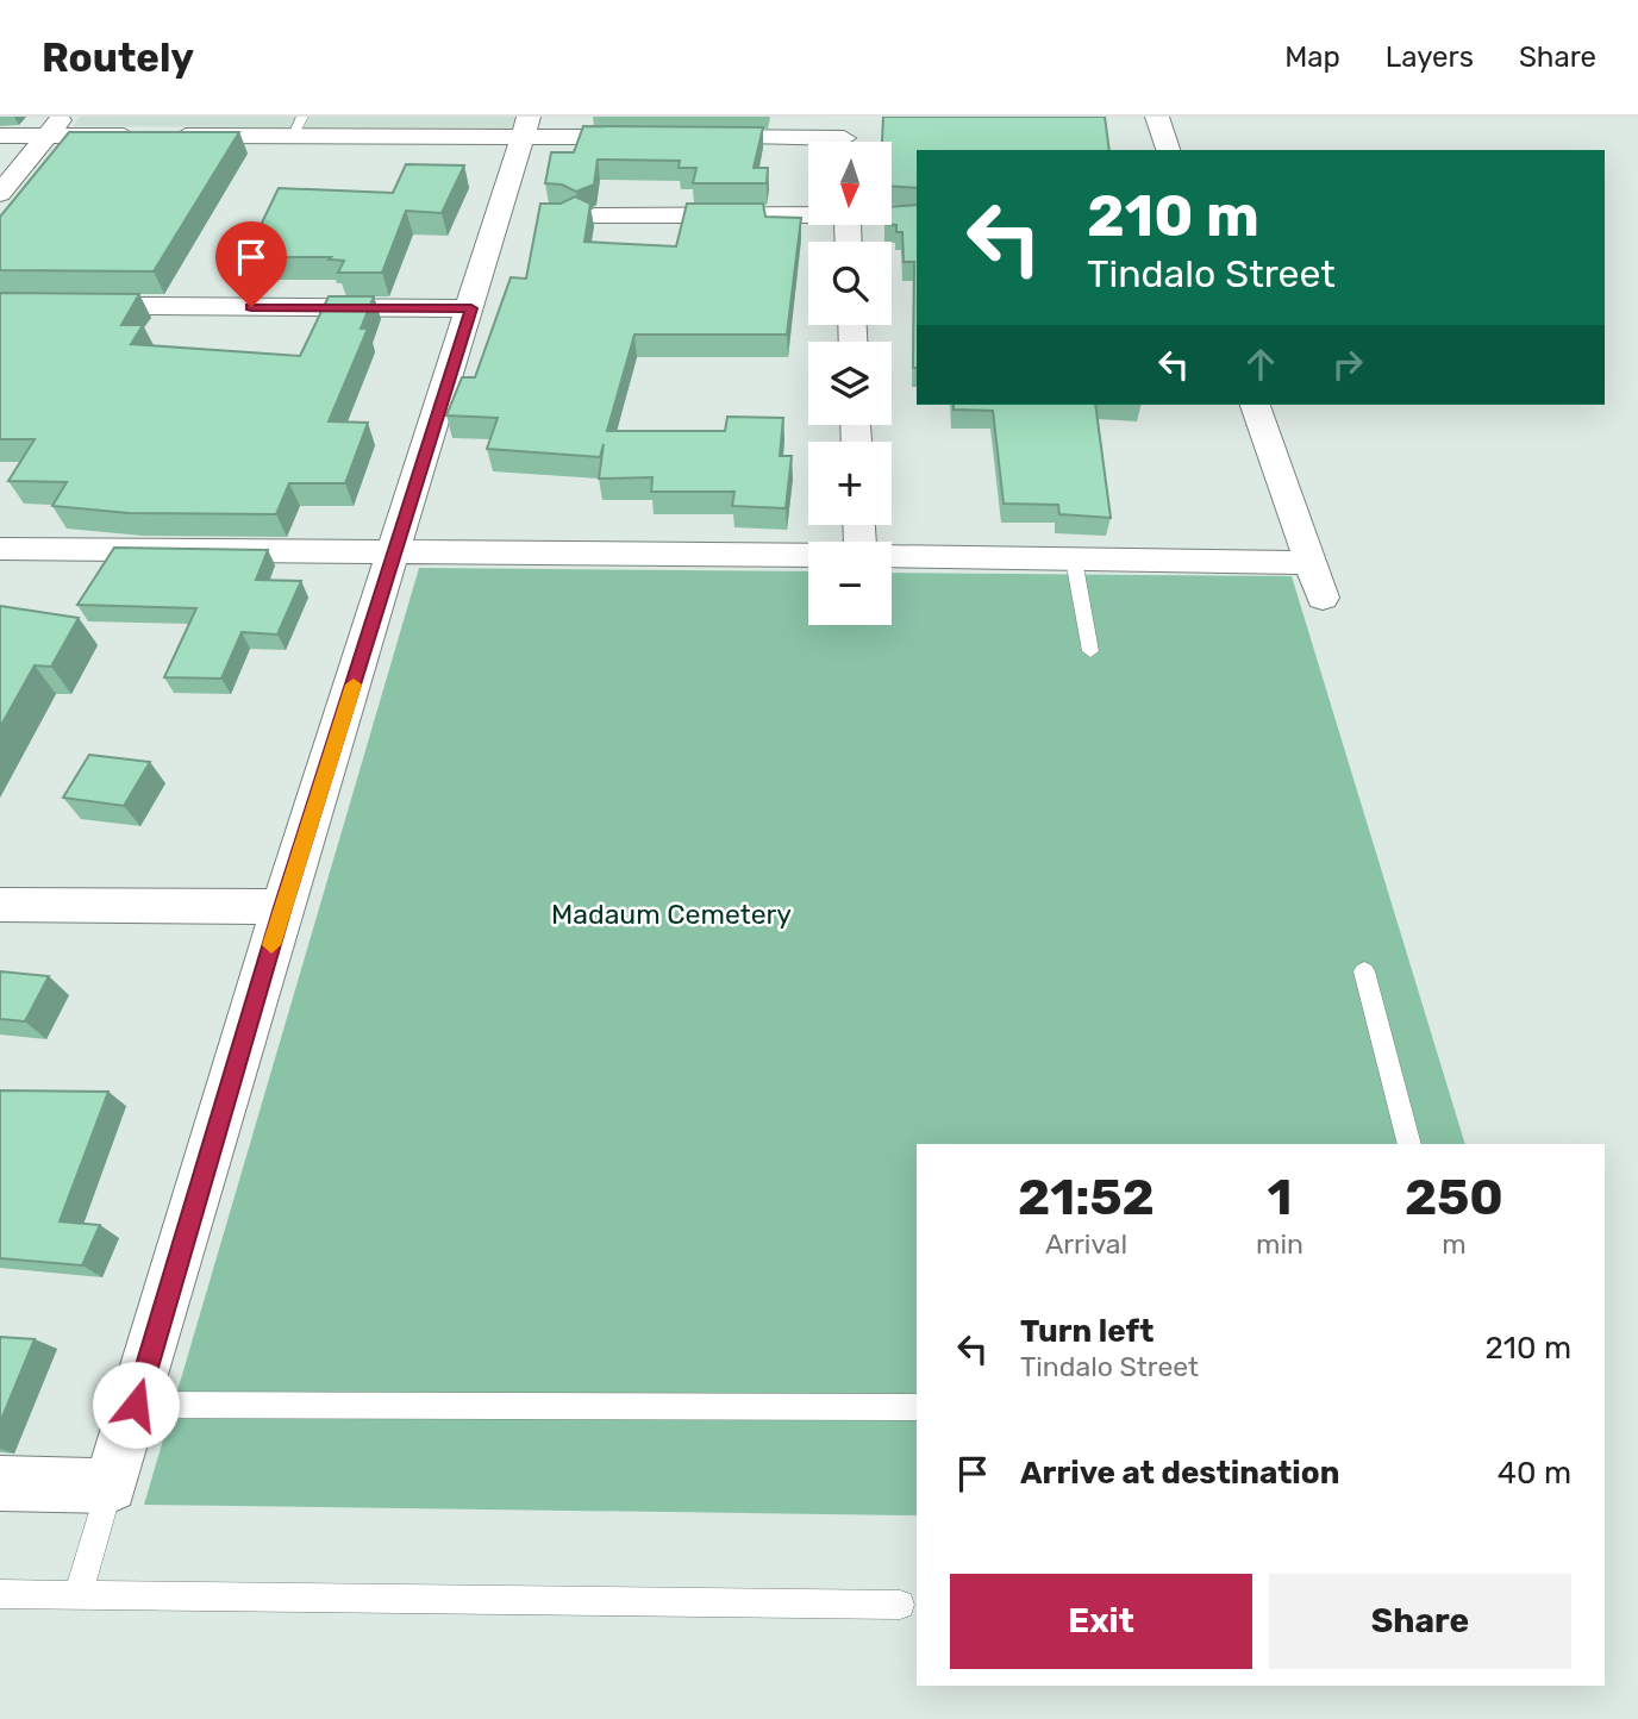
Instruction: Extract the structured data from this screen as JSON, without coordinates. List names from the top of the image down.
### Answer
{
  "parks": ["Madaum Cemetery"],
  "north": "bottom",
  "page": {
    "header": "Routely",
    "nav": ["Map", "Layers", "Share"],
    "map_buttons": ["+", "−"],
    "turn": ["210 m", "Tindalo Street"],
    "eta": [
      "21:52",
      "Arrival",
      "1",
      "min",
      "250",
      "m"
    ],
    "list": [
      {
        "name": "Turn left",
        "note": "Tindalo Street",
        "value": "210 m"
      },
      {
        "name": "Arrive at destination",
        "value": "40 m"
      }
    ],
    "buttons": ["Exit", "Share"]
  }
}
